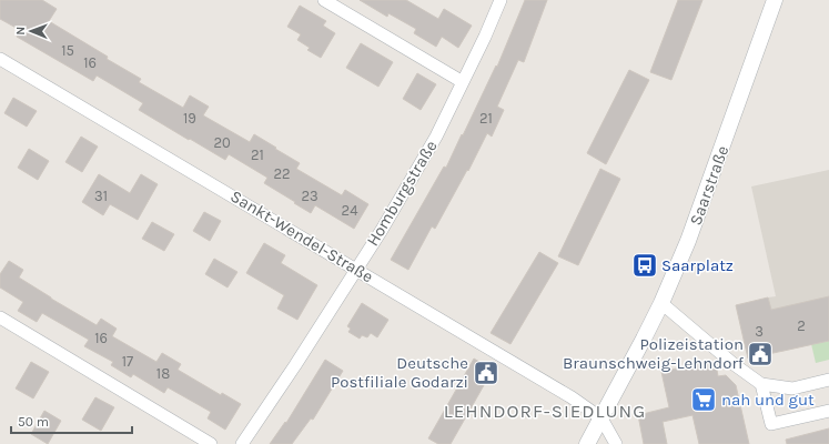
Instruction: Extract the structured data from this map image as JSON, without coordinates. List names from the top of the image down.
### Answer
{
  "streets": {
    "street": ["Saarstraße", "Homburgstraße", "Sankt-Wendel-Straße"]
  },
  "crossings": [
    ["Saarstraße", "Sankt-Wendel-Straße"],
    ["Homburgstraße", "Sankt-Wendel-Straße"]
  ],
  "districts": ["LEHNDORF-SIEDLUNG"],
  "places": {
    "bus stop": ["Saarplatz"],
    "public building": ["Polizeistation Braunschweig-Lehndorf", "Deutsche Postfiliale Godarzi"],
    "supermarket": ["nah und gut"]
  },
  "house_numbers": [
    "15",
    "16",
    "19",
    "21",
    "20",
    "21",
    "22",
    "31",
    "23",
    "24",
    "2",
    "3",
    "16",
    "17",
    "18"
  ],
  "scale_bar": "50 m",
  "north": "left"
}
